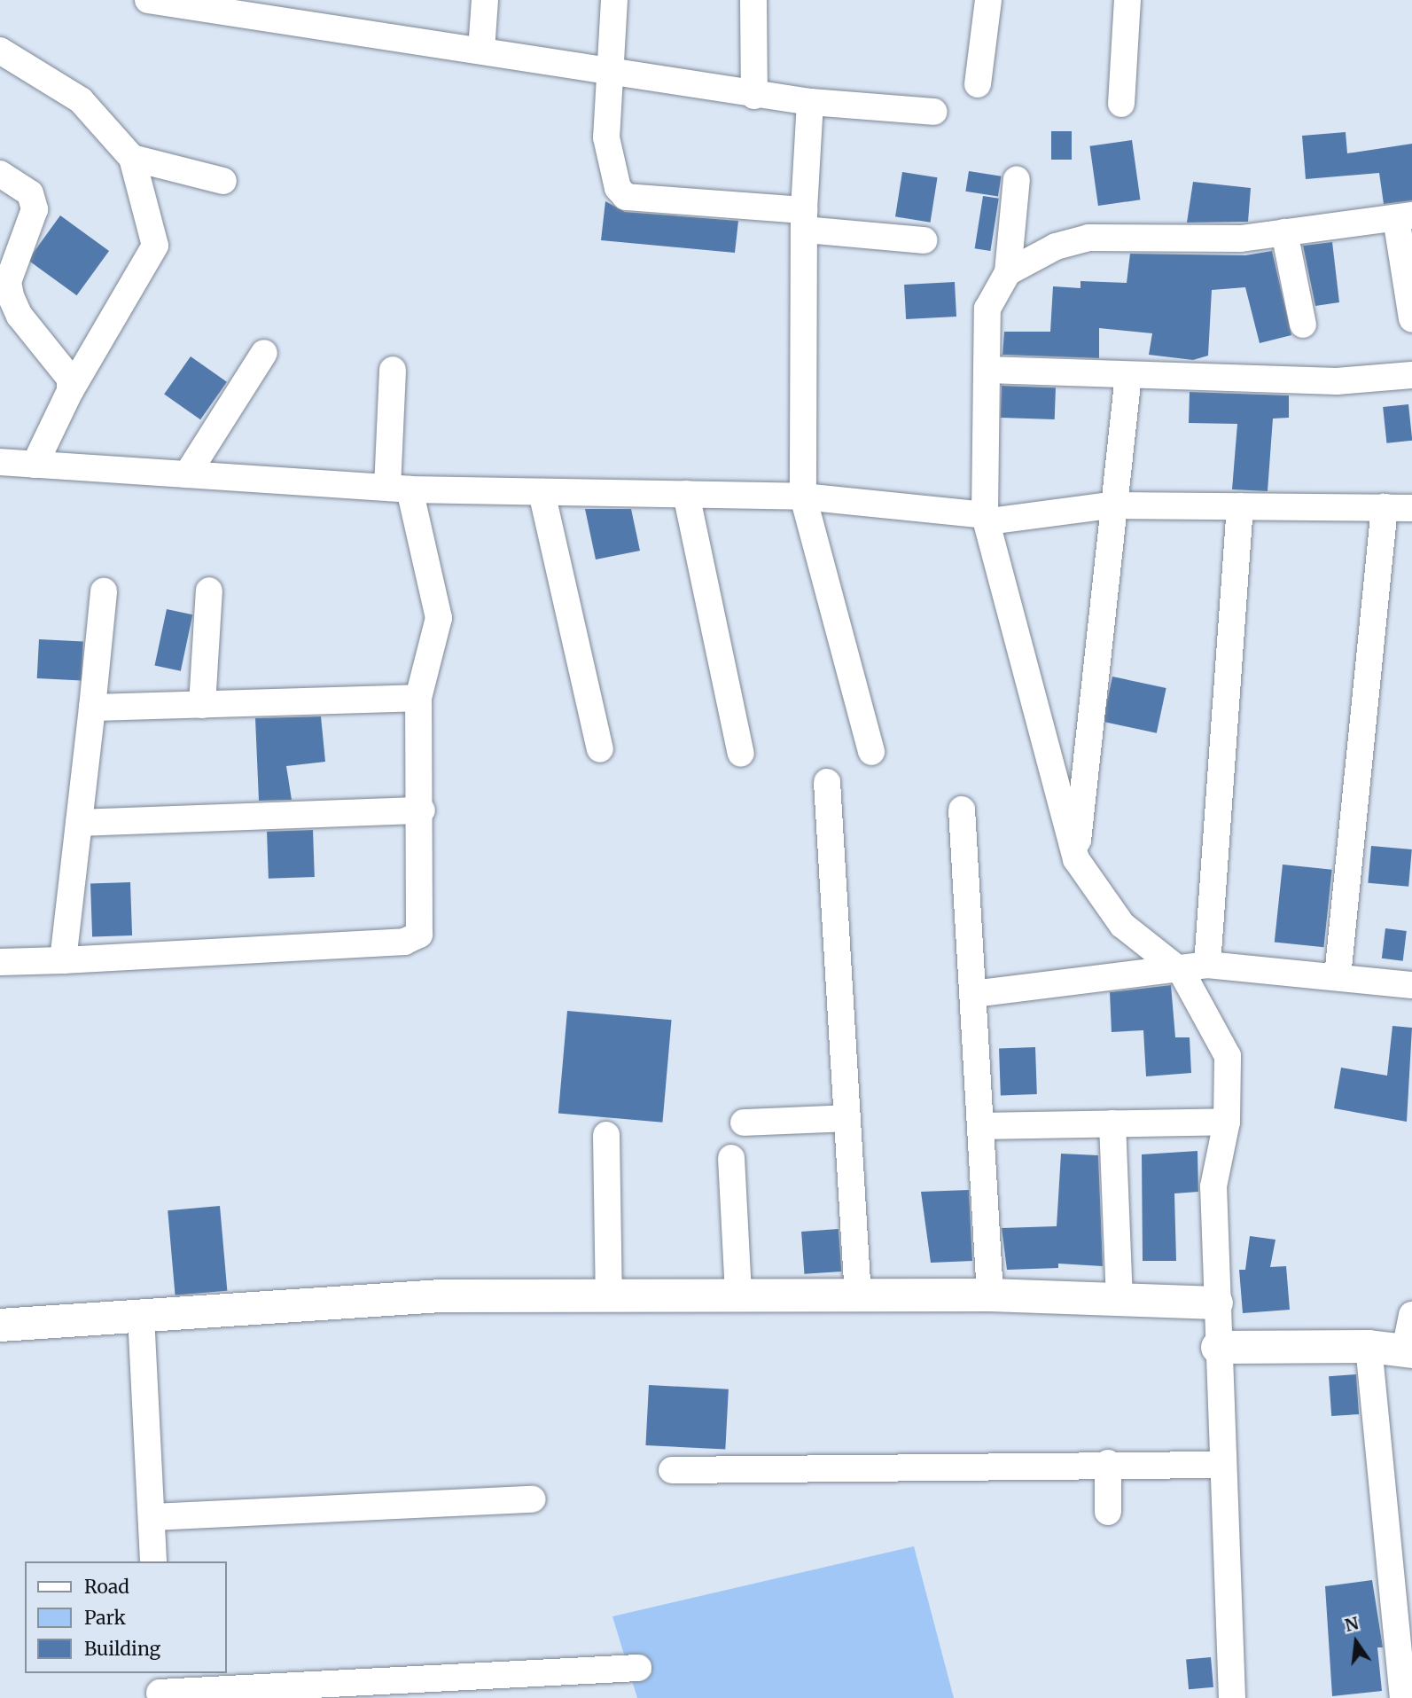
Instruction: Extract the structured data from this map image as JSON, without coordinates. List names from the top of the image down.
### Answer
{
  "legend": ["Road", "Park", "Building"],
  "north": "top"
}
